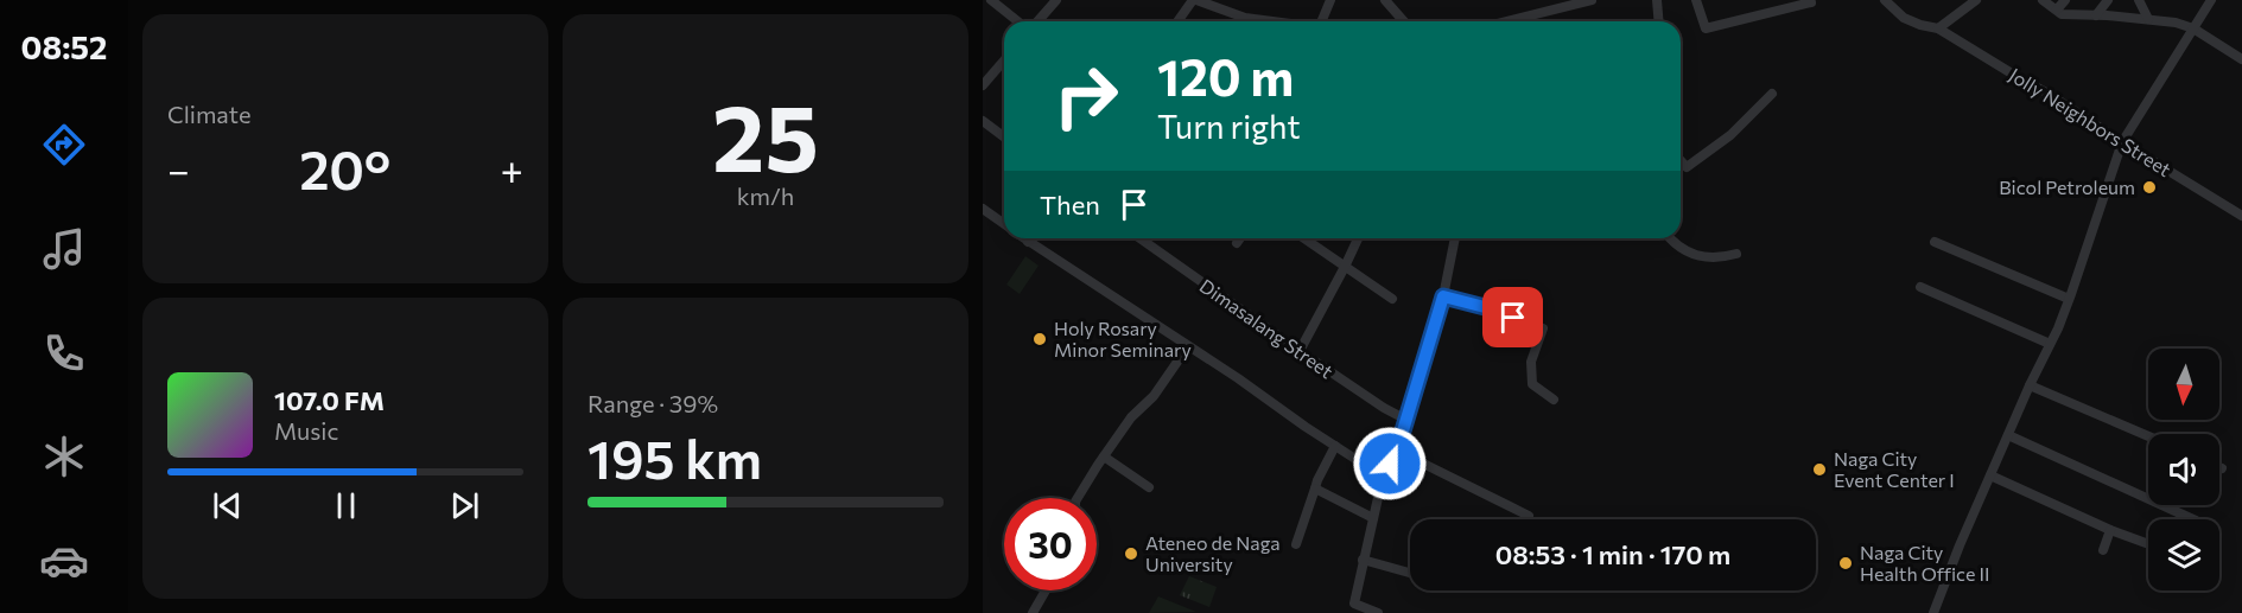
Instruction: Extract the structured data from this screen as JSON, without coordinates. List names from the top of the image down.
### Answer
{
  "streets": {
    "street": ["Jolly Neighbors Street", "Dimasalang Street"]
  },
  "places": [
    "Bicol Petroleum",
    "Holy Rosary Minor Seminary",
    "Naga City Event Center I",
    "Ateneo de Naga University",
    "Naga City Health Office II"
  ],
  "north": "bottom",
  "page": {
    "tabs": "08:52",
    "tile": [
      "Climate",
      ["25", "km/h"],
      ["Range · 39%", "195 km"]
    ],
    "turn": ["120 m", "Turn right"],
    "heat": ["−", "20°", "+"],
    "then": "Then",
    "song": ["107.0 FM", "Music"],
    "limit": "30",
    "trip": "08:53 · 1 min · 170 m"
  }
}
